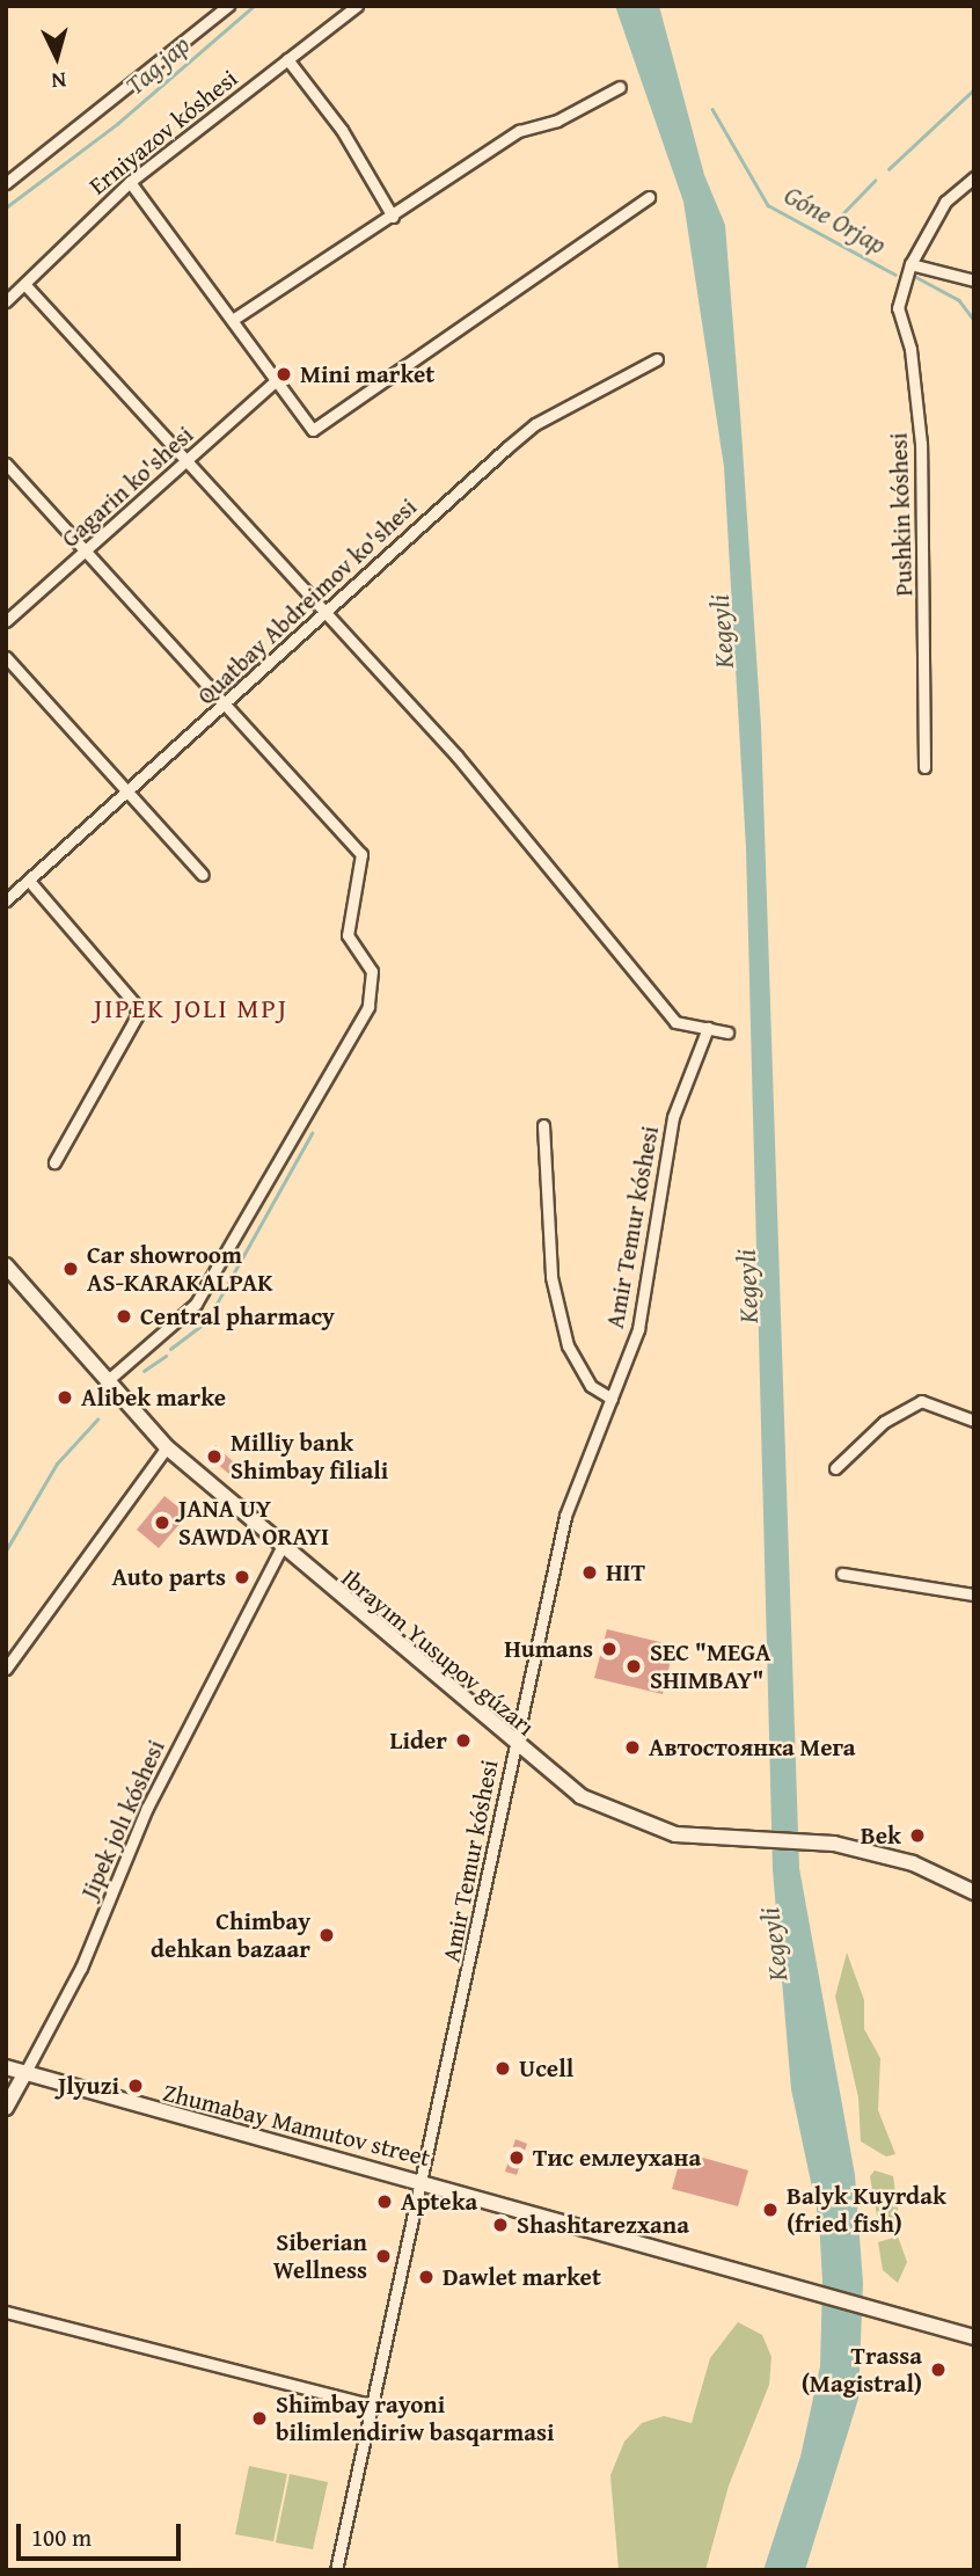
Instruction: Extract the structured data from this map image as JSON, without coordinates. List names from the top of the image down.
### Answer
{
  "streets": {
    "main road": ["Ibrayım Yusupov gúzarı", "Jipek jolı kóshesi", "Zhumabay Mamutov street"],
    "street": [
      "Erniyazov kóshesi",
      "Gagarin ko'shesi",
      "Pushkin kóshesi",
      "Quatbay Abdreimov ko'shesi",
      "Amir Temur kóshesi"
    ]
  },
  "crossings": [
    ["Amir Temur kóshesi", "Ibrayım Yusupov gúzarı"],
    ["Amir Temur kóshesi", "Zhumabay Mamutov street"],
    ["Ibrayım Yusupov gúzarı", "Jipek jolı kóshesi"],
    ["Jipek jolı kóshesi", "Zhumabay Mamutov street"]
  ],
  "districts": ["JIPEK JOLI MPJ"],
  "water": ["Tag jap", "Góne Orjap", "Kegeyli"],
  "places": [
    "Mini market",
    "Car showroom AS-KARAKALPAK",
    "Central pharmacy",
    "Alibek marke",
    "Milliy bank Shimbay filiali",
    "JANA UY SAWDA ORAYI",
    "HIT",
    "Auto parts",
    "Humans",
    "SEC \"MEGA SHIMBAY\"",
    "Lider",
    "Автостоянка Мега",
    "Bek",
    "Chimbay dehkan bazaar",
    "Ucell",
    "Jlyuzi",
    "Тис емлеухана",
    "Apteka",
    "Balyk Kuyrdak (fried fish)",
    "Shashtarezxana",
    "Siberian Wellness",
    "Dawlet market",
    "Trassa (Magistral)",
    "Shimbay rayoni bilimlendiriw basqarmasi"
  ],
  "scale_bar": "100 m",
  "north": "bottom"
}
